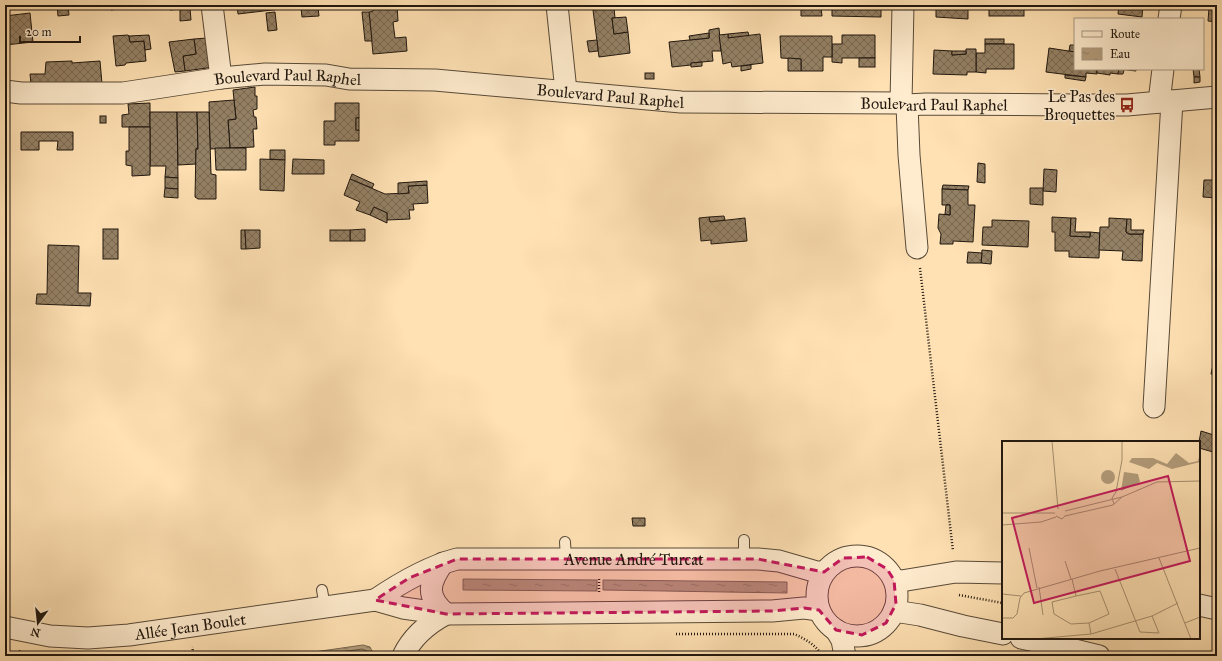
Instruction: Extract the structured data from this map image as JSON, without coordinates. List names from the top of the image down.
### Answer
{
  "streets": {
    "street": ["Boulevard Paul Raphel", "Avenue André Turcat", "Allée Jean Boulet"]
  },
  "crossings": [
    ["Avenue André Turcat", "Allée Jean Boulet"]
  ],
  "places": {
    "bus stop": ["Le Pas des Broquettes"]
  },
  "legend": ["Route", "Eau"],
  "scale_bar": "20 m",
  "north": "bottom"
}
